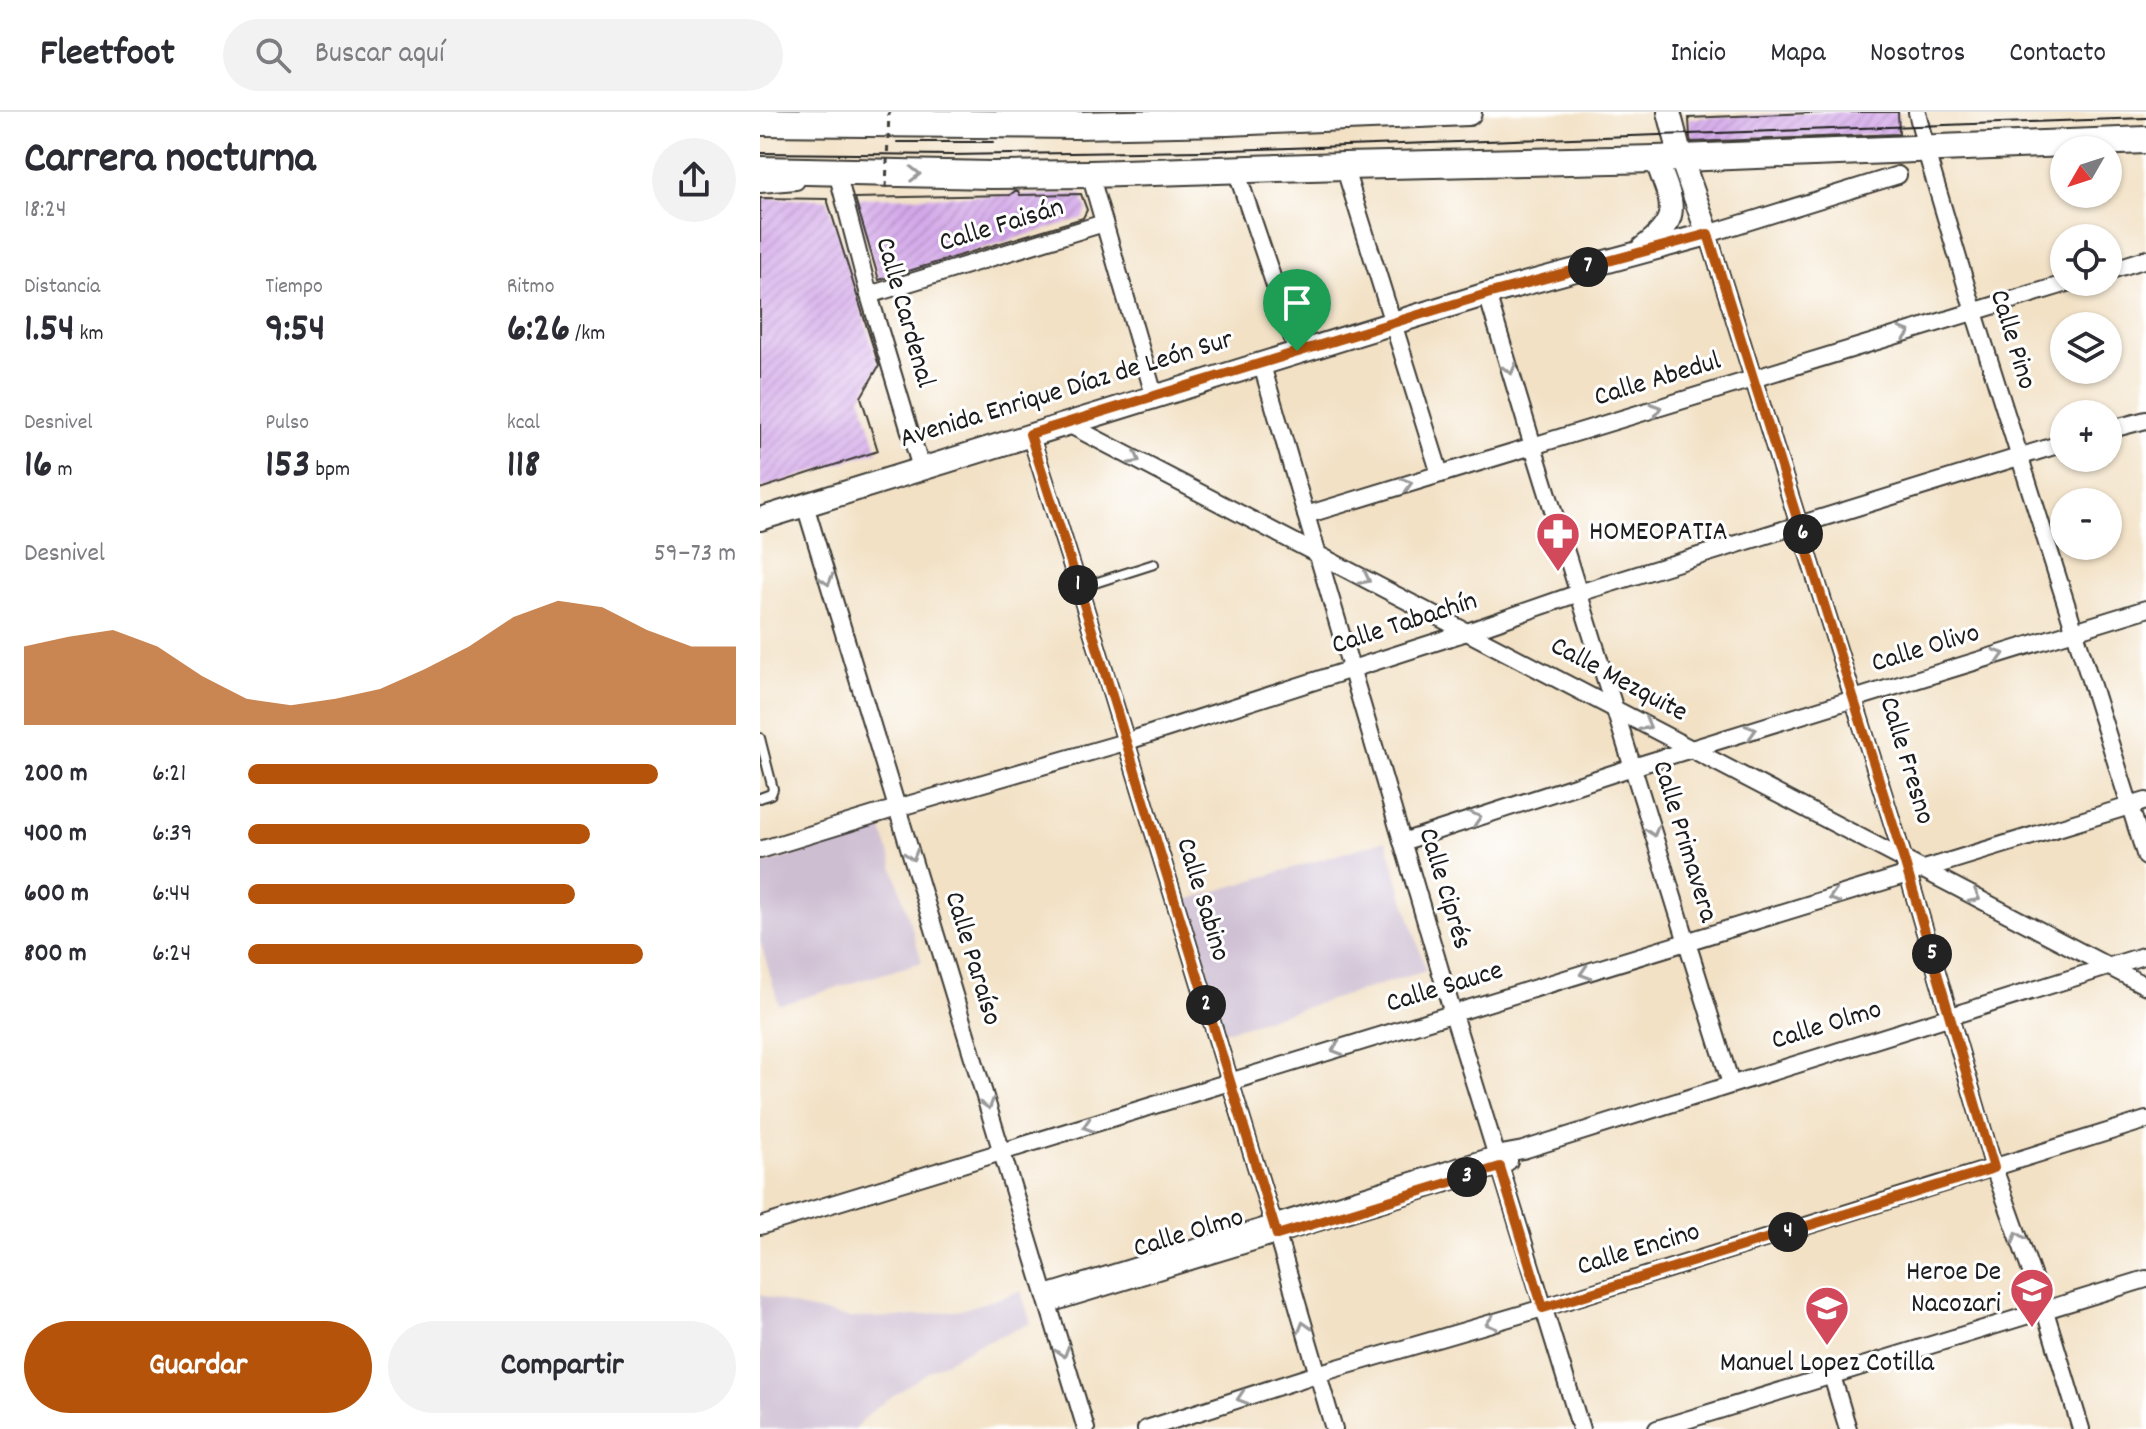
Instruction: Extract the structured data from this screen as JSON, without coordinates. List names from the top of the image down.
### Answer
{
  "streets": {
    "main road": ["Avenida Enrique Díaz de León Sur", "Calle Fresno"],
    "street": [
      "Calle Faisán",
      "Calle Cardenal",
      "Calle Pino",
      "Calle Abedul",
      "Calle Tabachín",
      "Calle Olivo",
      "Calle Mezquite",
      "Calle Primavera",
      "Calle Ciprés",
      "Calle Sabino",
      "Calle Paraíso",
      "Calle Sauce",
      "Calle Olmo",
      "Calle Encino"
    ]
  },
  "crossings": [
    ["Calle Faisán", "Calle Cardenal"],
    ["Calle Cardenal", "Avenida Enrique Díaz de León Sur"],
    ["Calle Pino", "Calle Abedul"],
    ["Calle Pino", "Calle Tabachín"],
    ["Calle Pino", "Calle Olivo"],
    ["Calle Pino", "Calle Sauce"],
    ["Calle Abedul", "Calle Fresno"],
    ["Calle Abedul", "Calle Primavera"],
    ["Calle Abedul", "Calle Ciprés"],
    ["Avenida Enrique Díaz de León Sur", "Calle Mezquite"],
    ["Avenida Enrique Díaz de León Sur", "Calle Fresno"],
    ["Avenida Enrique Díaz de León Sur", "Calle Primavera"],
    ["Avenida Enrique Díaz de León Sur", "Calle Ciprés"],
    ["Avenida Enrique Díaz de León Sur", "Calle Sabino"],
    ["Avenida Enrique Díaz de León Sur", "Calle Paraíso"],
    ["Calle Tabachín", "Calle Mezquite"],
    ["Calle Tabachín", "Calle Fresno"],
    ["Calle Tabachín", "Calle Primavera"],
    ["Calle Tabachín", "Calle Ciprés"],
    ["Calle Tabachín", "Calle Sabino"],
    ["Calle Tabachín", "Calle Paraíso"],
    ["Calle Olivo", "Calle Mezquite"],
    ["Calle Olivo", "Calle Fresno"],
    ["Calle Olivo", "Calle Primavera"],
    ["Calle Olivo", "Calle Ciprés"],
    ["Calle Mezquite", "Calle Fresno"],
    ["Calle Mezquite", "Calle Primavera"],
    ["Calle Mezquite", "Calle Ciprés"],
    ["Calle Mezquite", "Calle Sauce"],
    ["Calle Mezquite", "Calle Olmo"],
    ["Calle Fresno", "Calle Sauce"],
    ["Calle Fresno", "Calle Olmo"],
    ["Calle Fresno", "Calle Encino"],
    ["Calle Primavera", "Calle Sauce"],
    ["Calle Primavera", "Calle Olmo"],
    ["Calle Ciprés", "Calle Sauce"],
    ["Calle Ciprés", "Calle Olmo"],
    ["Calle Ciprés", "Calle Encino"],
    ["Calle Sabino", "Calle Sauce"],
    ["Calle Sabino", "Calle Olmo"],
    ["Calle Sabino", "Calle Encino"],
    ["Calle Paraíso", "Calle Sauce"],
    ["Calle Paraíso", "Calle Olmo"]
  ],
  "one_way": [
    "Calle Abedul",
    "Calle Olivo",
    "Calle Mezquite",
    "Calle Paraíso",
    "Calle Sauce",
    "Calle Encino"
  ],
  "places": {
    "pharmacy": ["HOMEOPATIA"],
    "school or university": ["Heroe De Nacozari", "Manuel Lopez Cotilla"]
  },
  "north": "bottom left",
  "page": {
    "header": "Fleetfoot",
    "search": "Buscar aquí",
    "nav": [
      "Inicio",
      "Mapa",
      "Nosotros",
      "Contacto"
    ],
    "heading": ["Carrera nocturna", "18:24"],
    "map_buttons": ["+", "−"],
    "pins": [
      "7",
      "6",
      "1",
      "5",
      "2",
      "3",
      "4"
    ],
    "stats": [
      ["Distancia", "1.54 km"],
      ["Tiempo", "9:54"],
      ["Ritmo", "6:26 /km"],
      ["Desnivel", "16 m"],
      ["Pulso", "153 bpm"],
      ["kcal", "118"]
    ],
    "chart": ["Desnivel", "59–73 m"],
    "list": [
      {
        "name": "200 m",
        "note": "6:21"
      },
      {
        "name": "400 m",
        "note": "6:39"
      },
      {
        "name": "600 m",
        "note": "6:44"
      },
      {
        "name": "800 m",
        "note": "6:24"
      }
    ],
    "buttons": ["Guardar", "Compartir"]
  }
}
